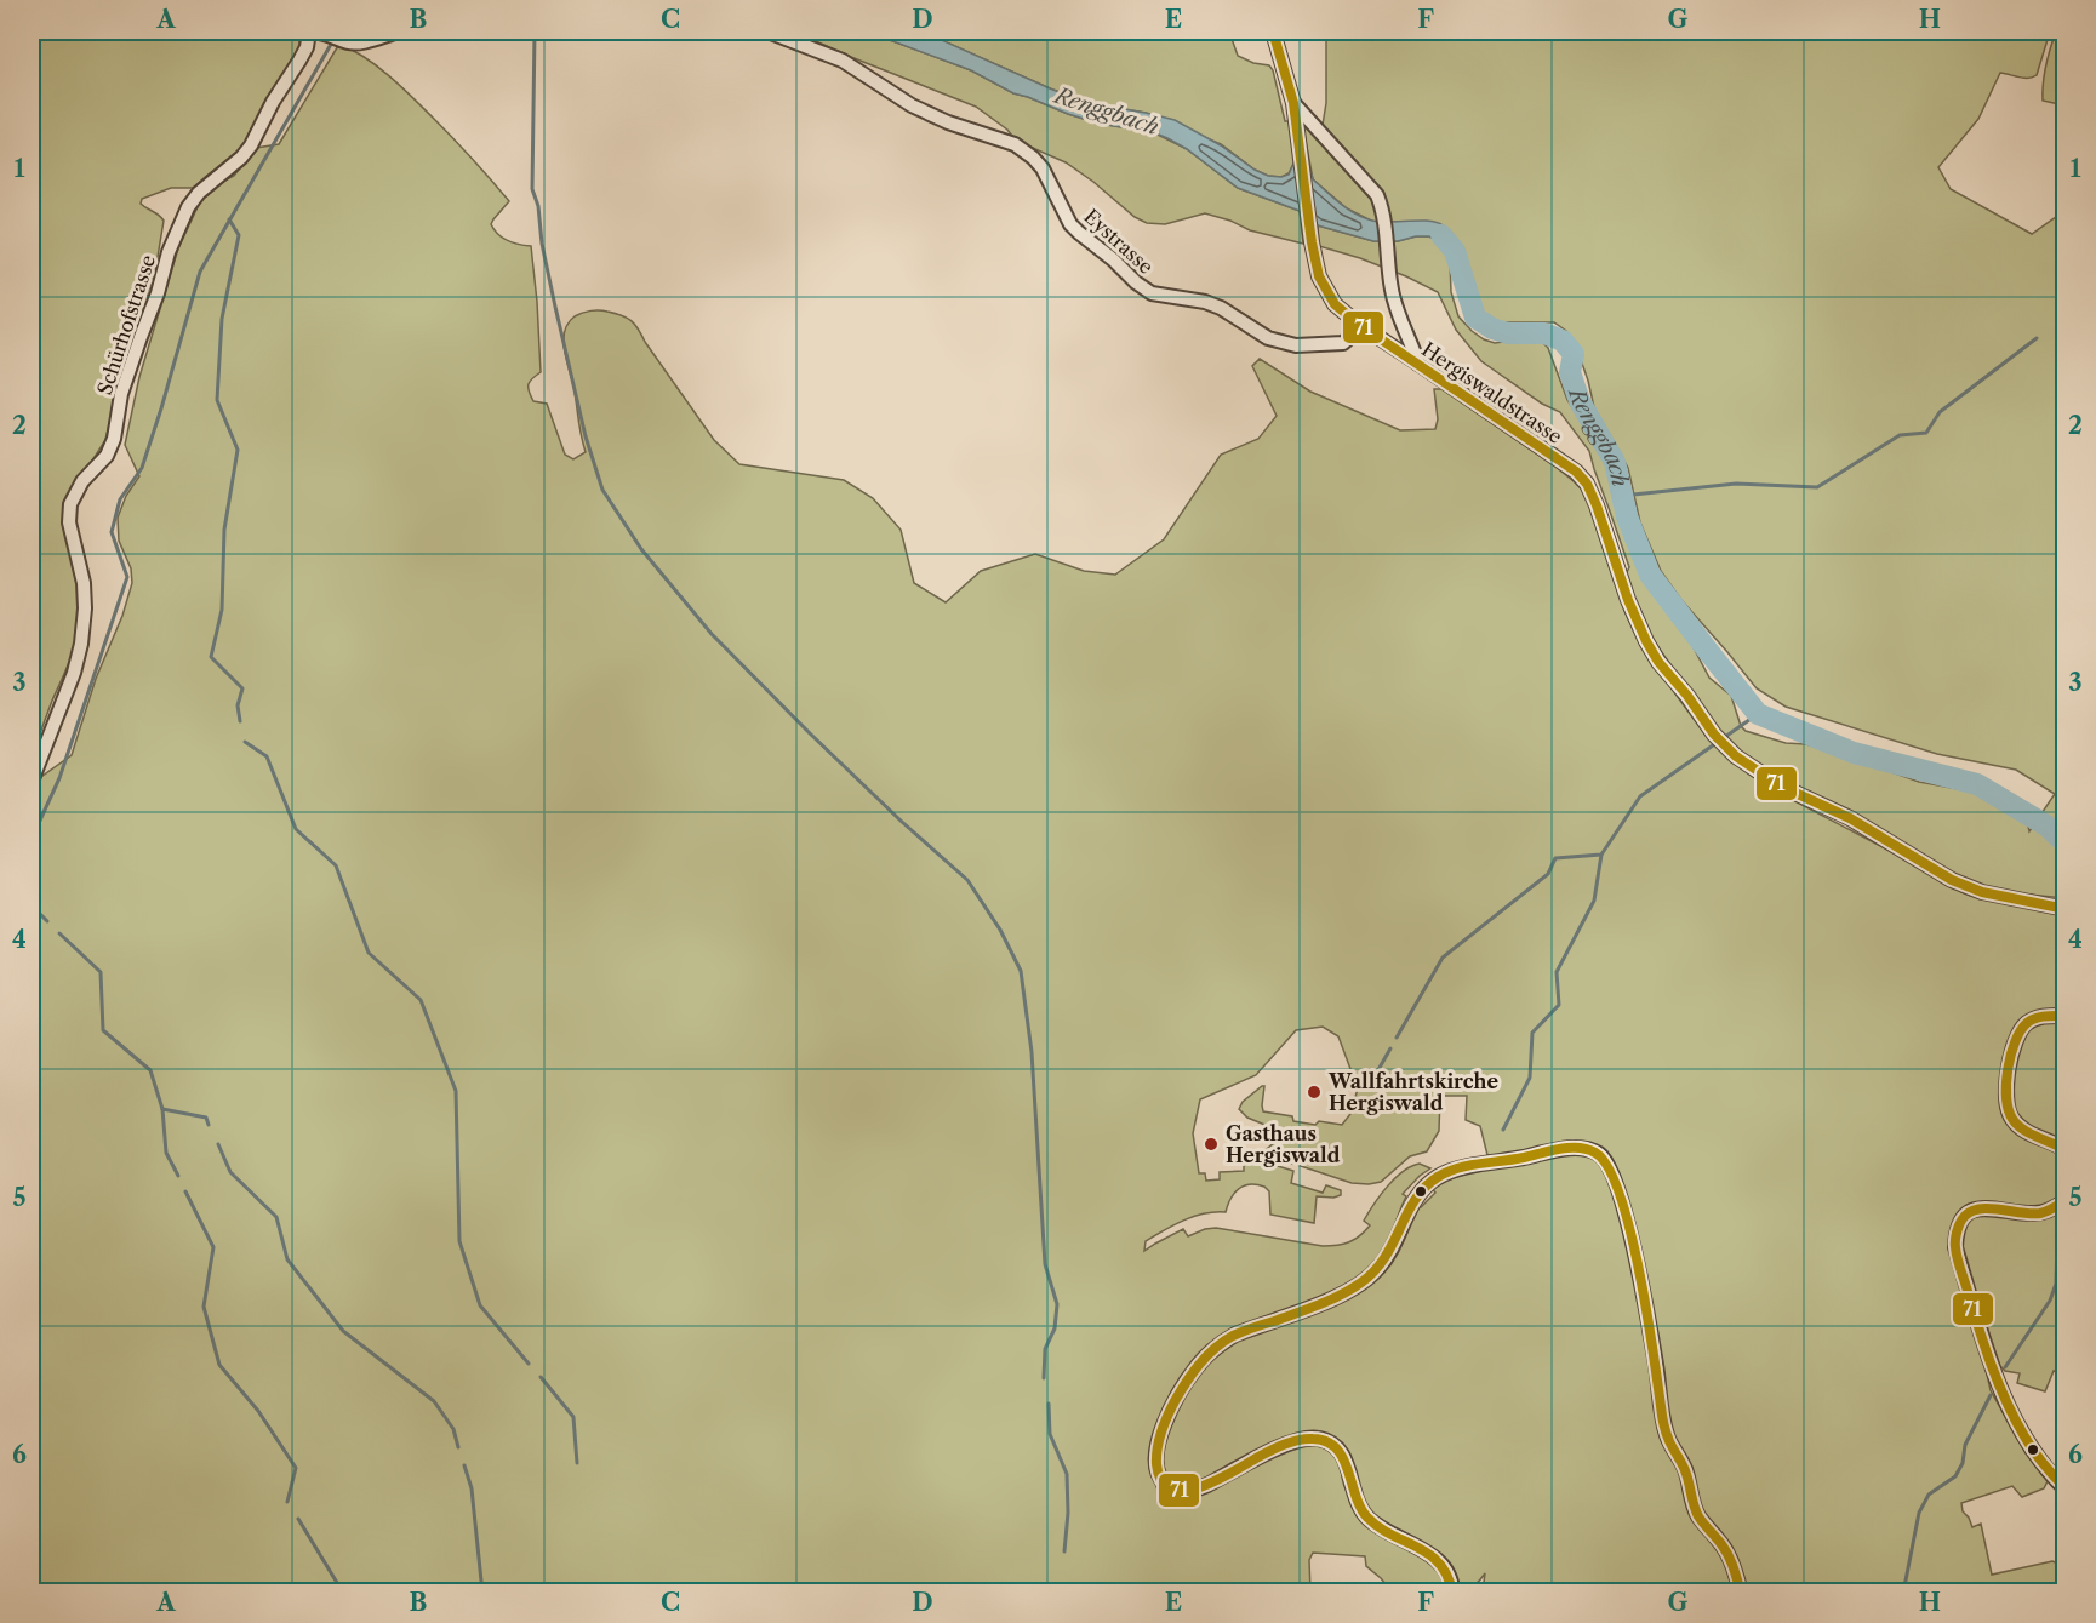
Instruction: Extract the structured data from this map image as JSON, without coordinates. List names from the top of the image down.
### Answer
{
  "streets": {
    "street": ["Eystrasse", "Schürhofstrasse", "Hergiswaldstrasse"]
  },
  "crossings": [
    ["Eystrasse", "Hergiswaldstrasse"]
  ],
  "water": ["Renggbach"],
  "places": ["Wallfahrtskirche Hergiswald", "Gasthaus Hergiswald"],
  "lines": ["transit line 71"],
  "grid": {
    "columns": [
      "A",
      "B",
      "C",
      "D",
      "E",
      "F",
      "G",
      "H"
    ],
    "rows": [
      "1",
      "2",
      "3",
      "4",
      "5",
      "6"
    ]
  }
}
